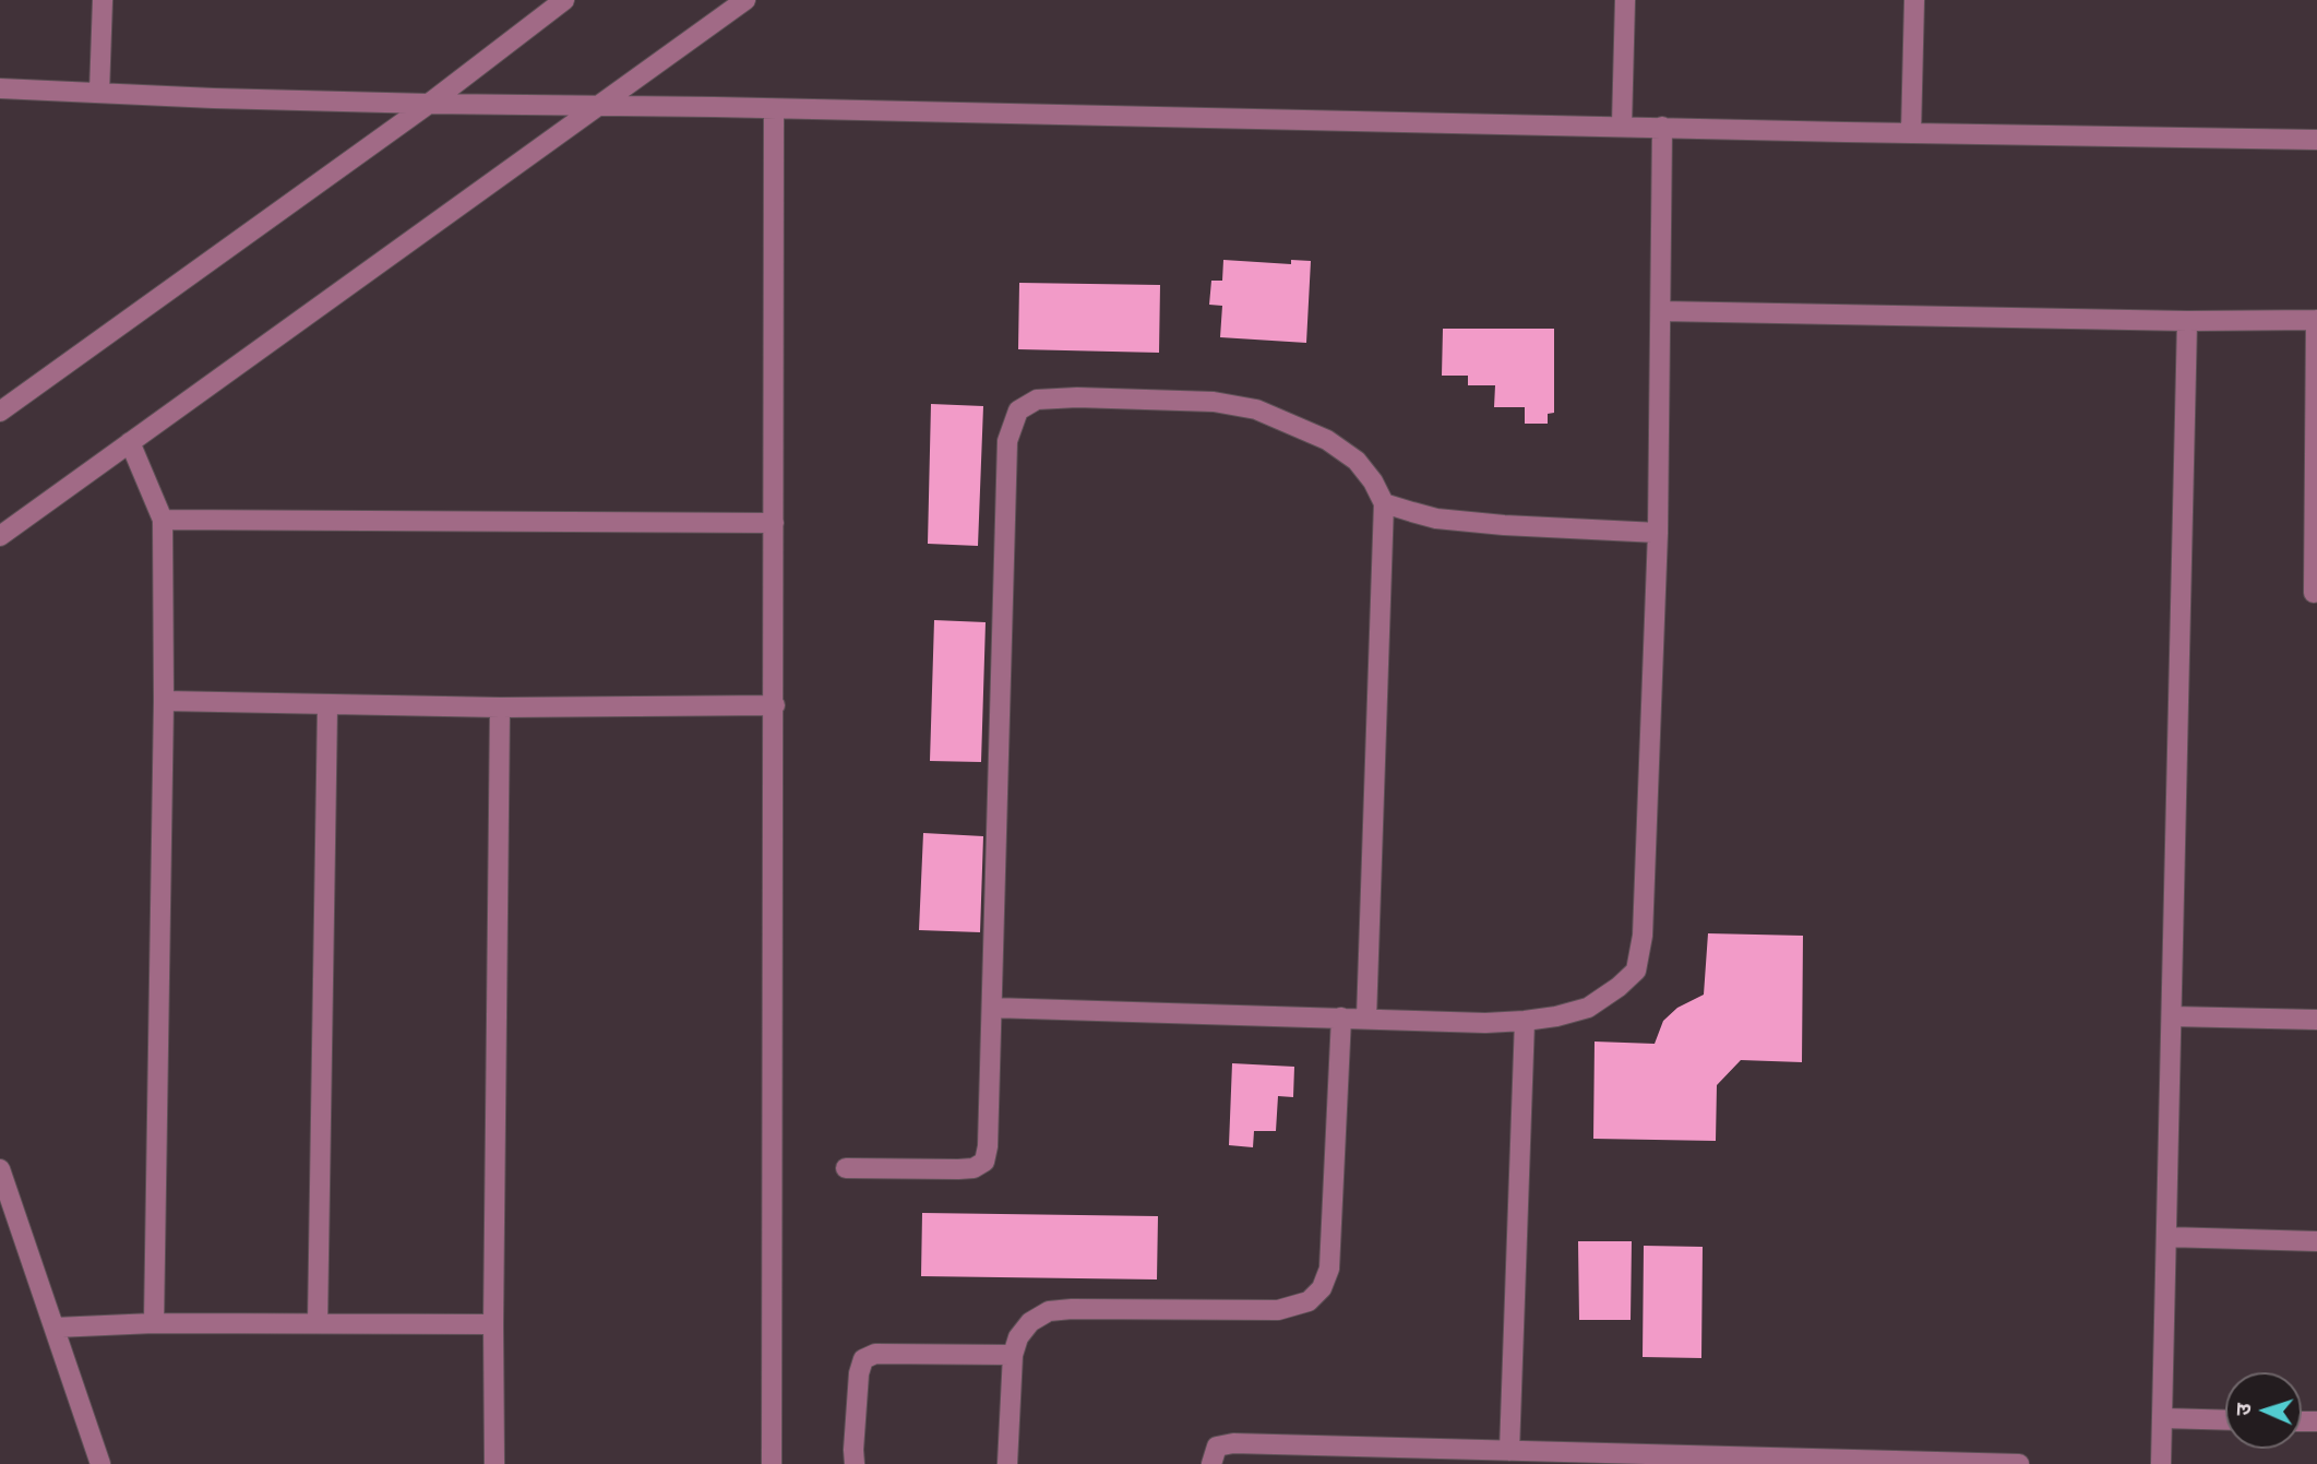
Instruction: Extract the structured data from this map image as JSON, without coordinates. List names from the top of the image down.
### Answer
{
  "north": "left"
}
